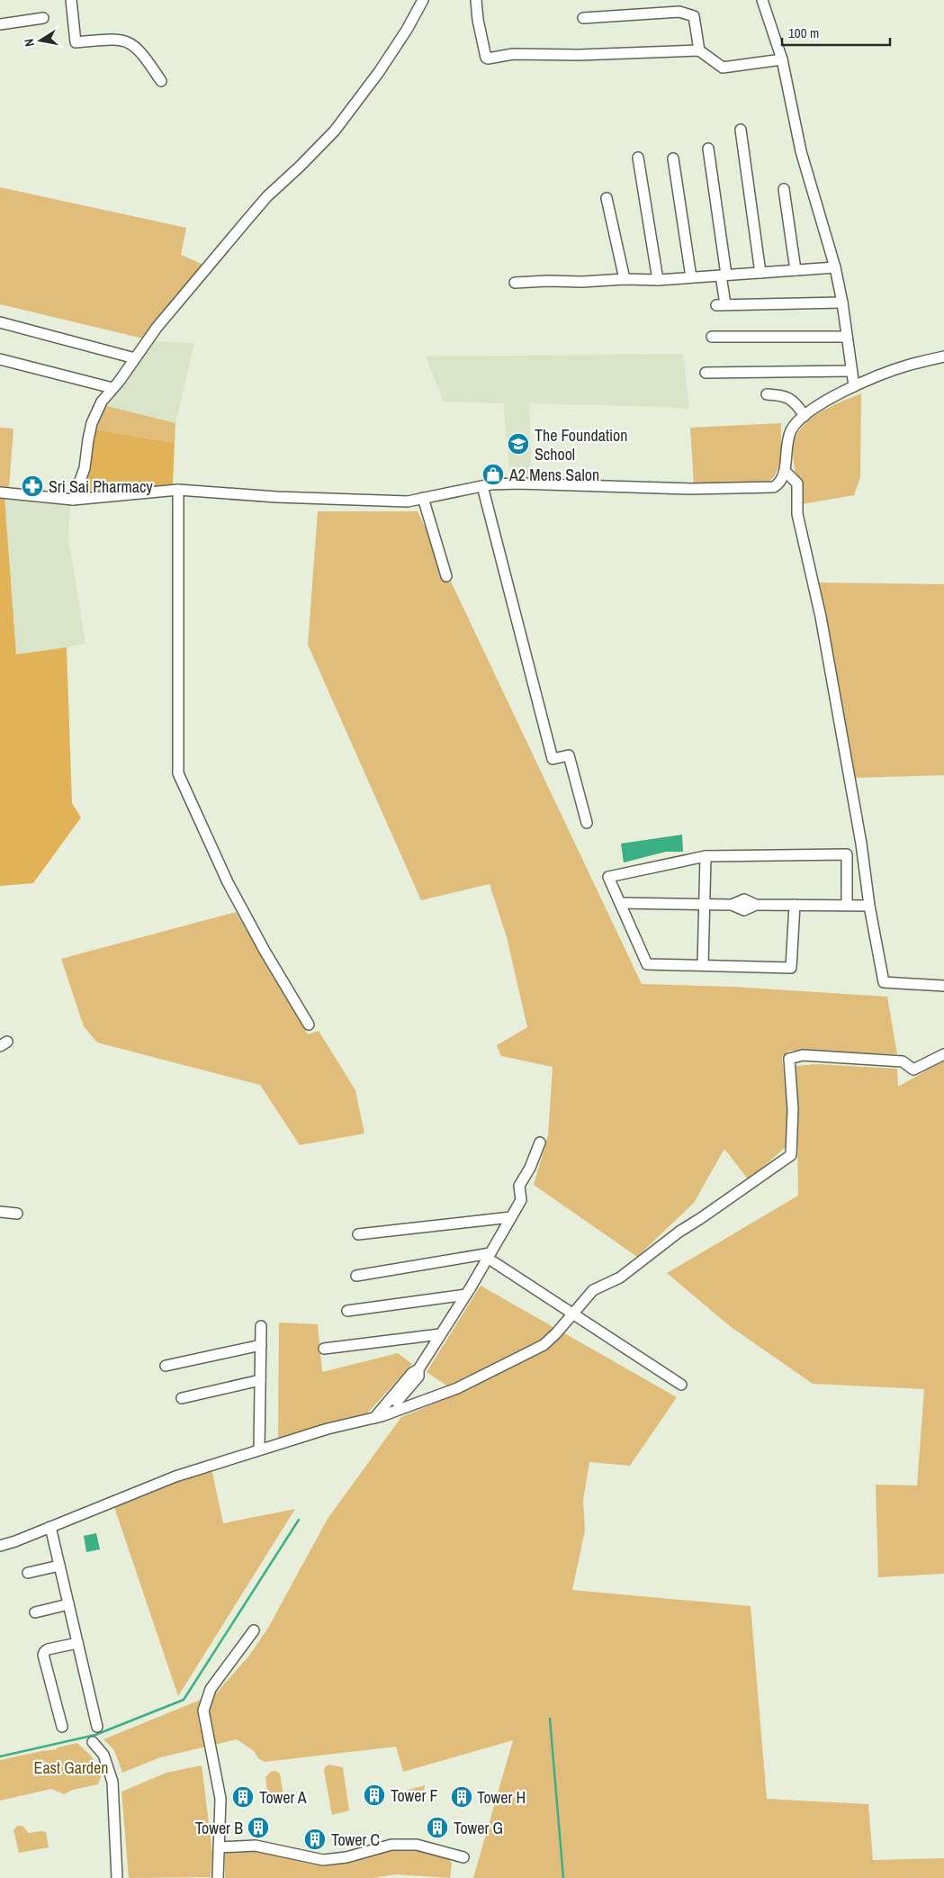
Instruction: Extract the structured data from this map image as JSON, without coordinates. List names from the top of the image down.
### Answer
{
  "parks": ["East Garden"],
  "places": {
    "school or university": ["The Foundation School"],
    "shop": ["A2 Mens Salon"],
    "pharmacy": ["Sri Sai Pharmacy"],
    "building": [
      "Tower F",
      "Tower A",
      "Tower H",
      "Tower B",
      "Tower G",
      "Tower C"
    ]
  },
  "scale_bar": "100 m",
  "north": "left"
}
